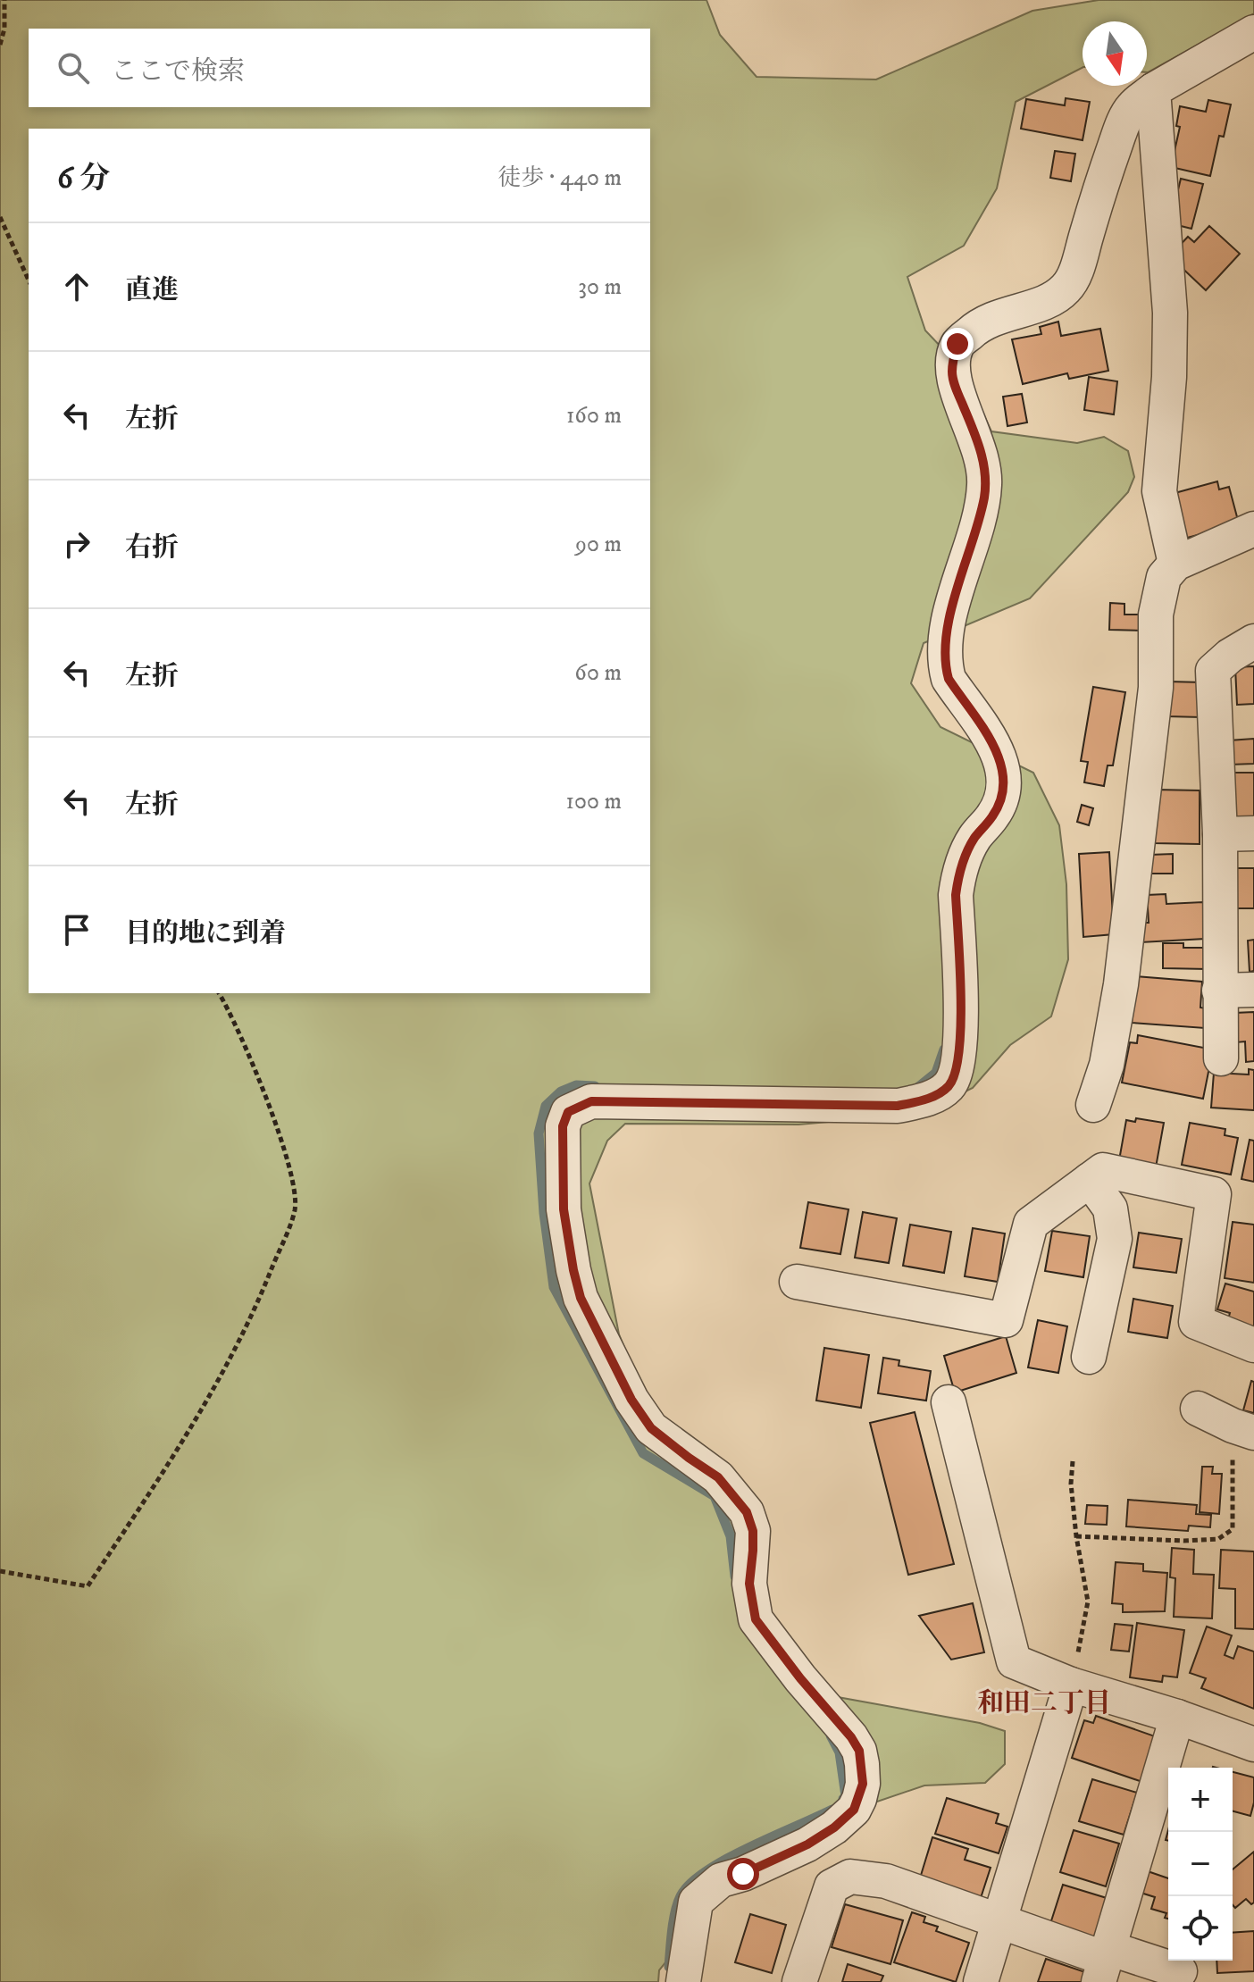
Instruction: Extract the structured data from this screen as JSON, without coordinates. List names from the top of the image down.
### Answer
{
  "districts": ["和田二丁目"],
  "north": "bottom",
  "page": {
    "search": "ここで検索",
    "heading": ["6 分", "徒歩 · 440 m"],
    "list": [
      ["直進", "30 m"],
      ["左折", "160 m"],
      ["右折", "90 m"],
      ["左折", "60 m"],
      ["左折", "100 m"],
      "目的地に到着"
    ],
    "map_buttons": ["+", "−"]
  }
}
